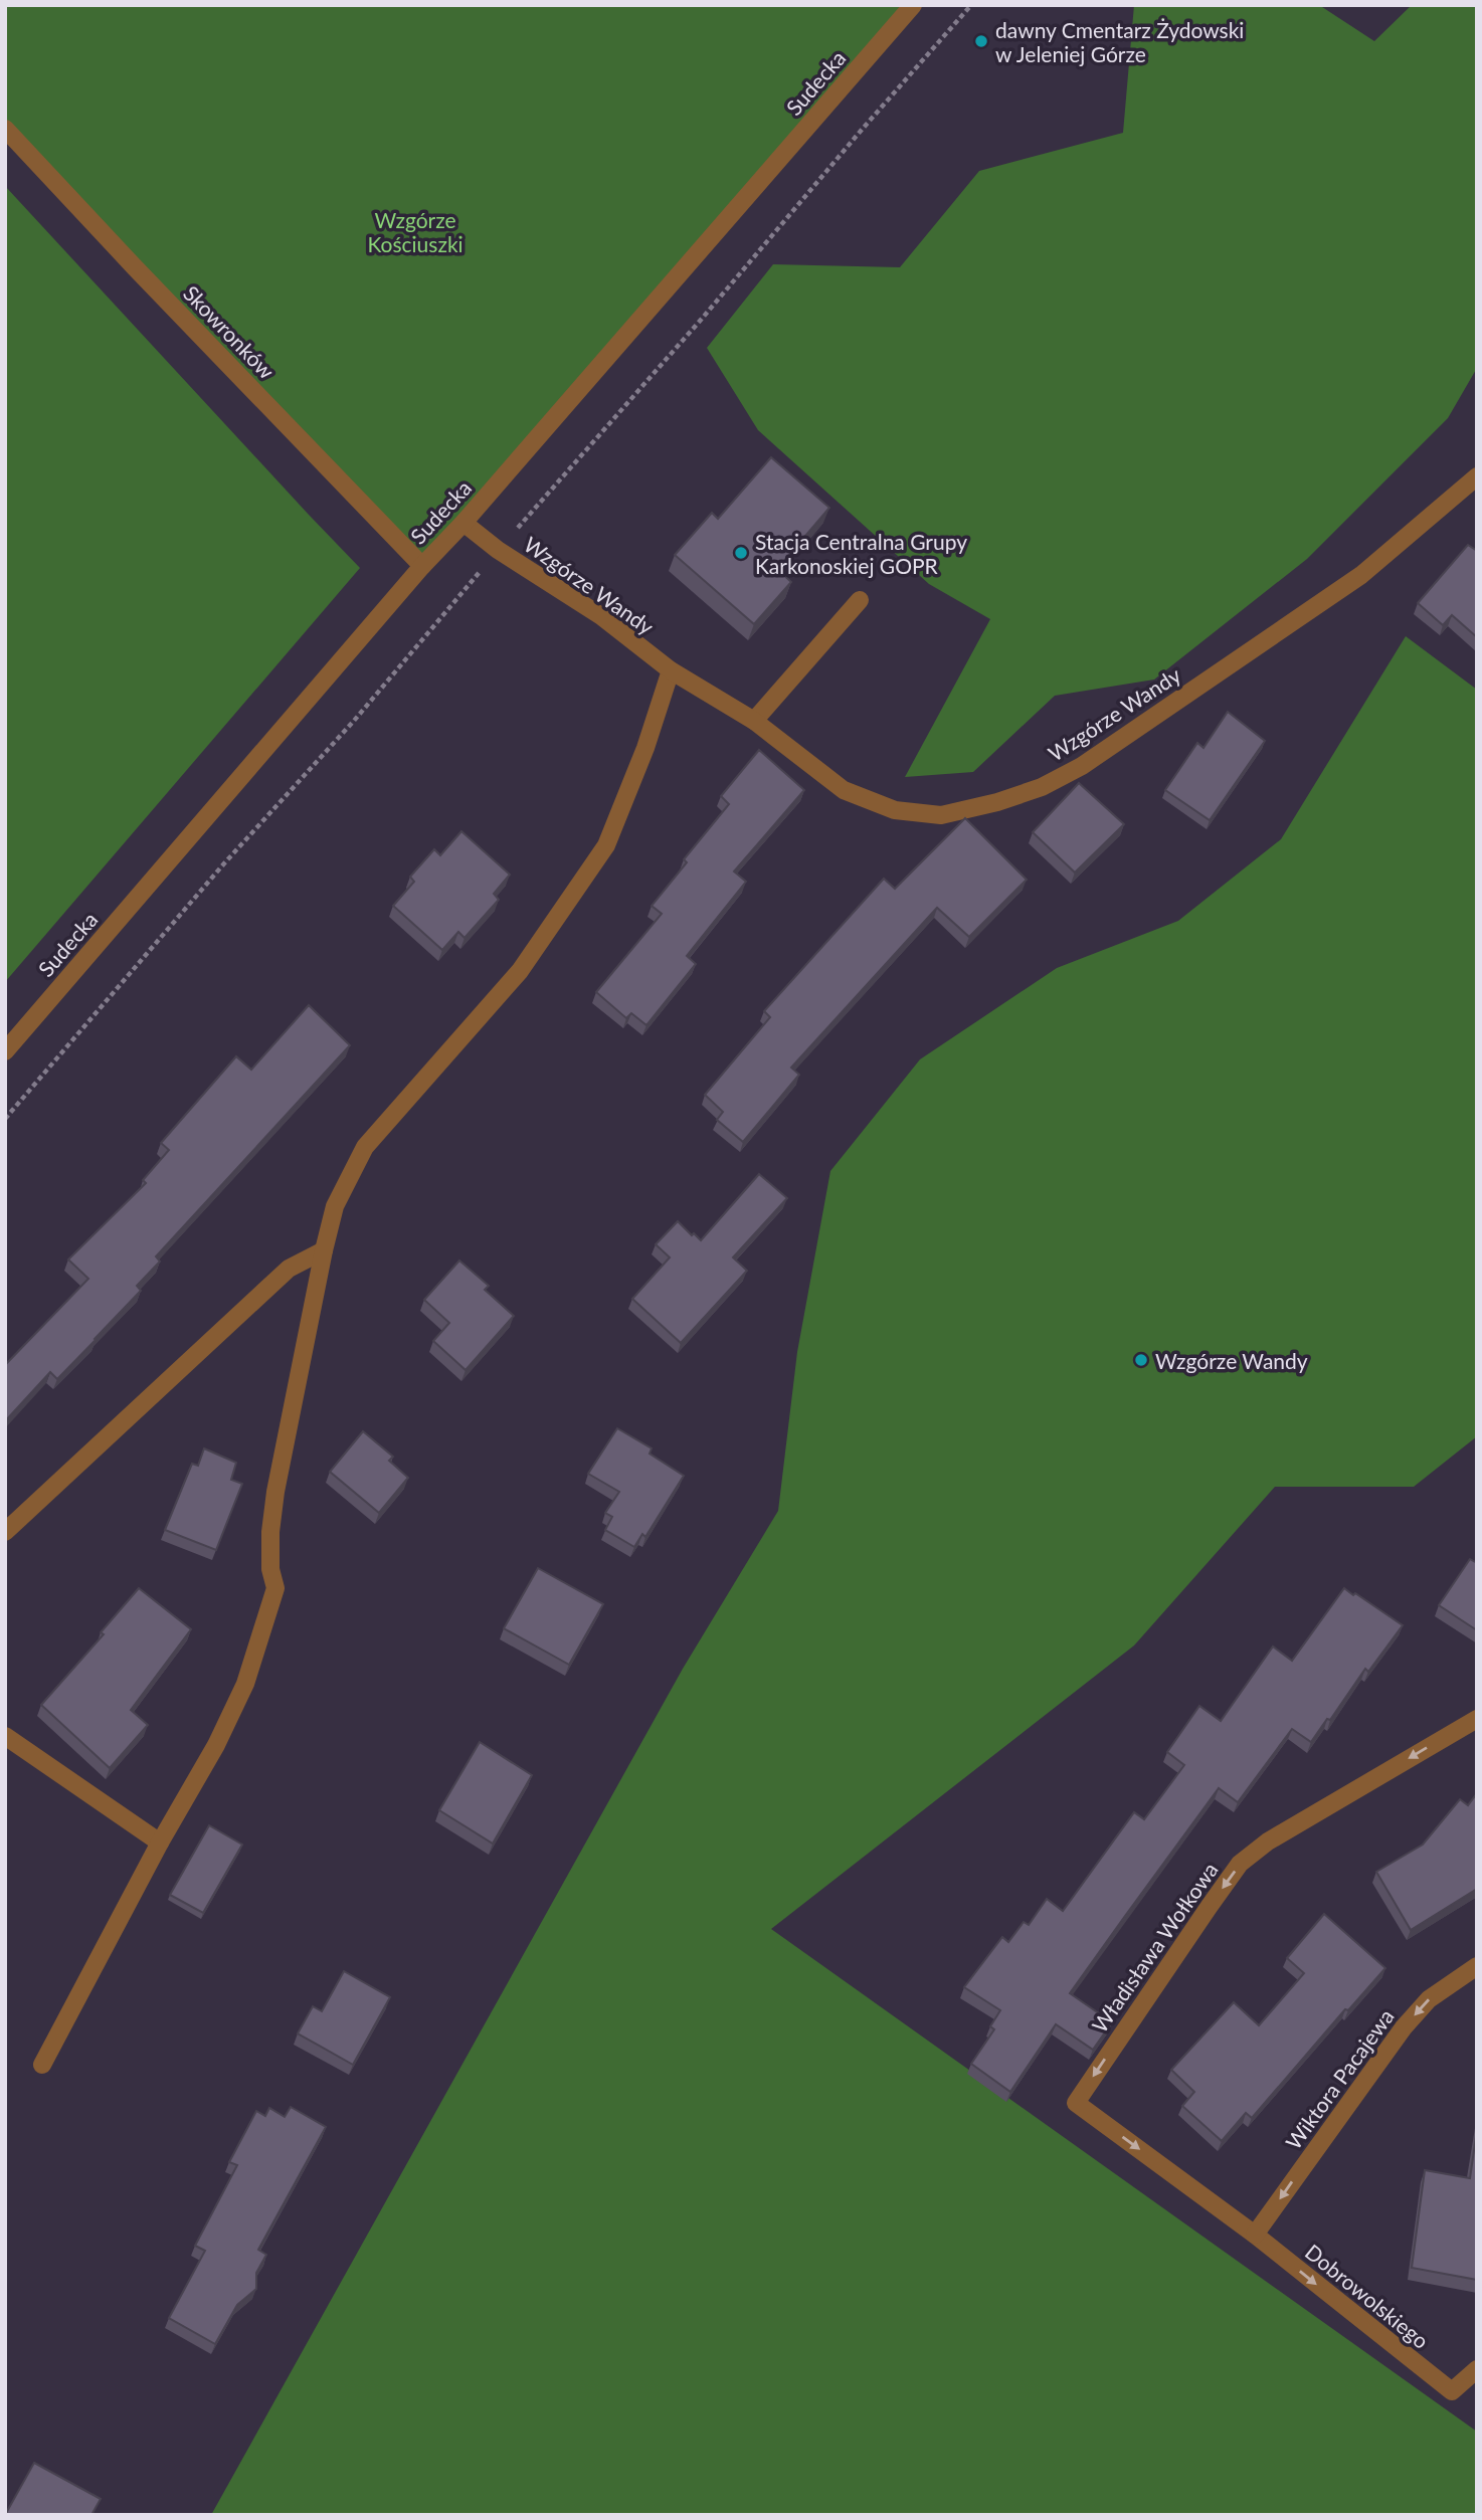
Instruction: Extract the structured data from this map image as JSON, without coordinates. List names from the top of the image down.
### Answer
{
  "streets": {
    "street": [
      "Sudecka",
      "Skowronków",
      "Wzgórze Wandy",
      "Władisława Wołkowa",
      "Wiktora Pacajewa",
      "Dobrowolskiego"
    ]
  },
  "crossings": [
    ["Sudecka", "Skowronków"],
    ["Sudecka", "Wzgórze Wandy"],
    ["Władisława Wołkowa", "Wiktora Pacajewa"],
    ["Władisława Wołkowa", "Dobrowolskiego"],
    ["Wiktora Pacajewa", "Dobrowolskiego"]
  ],
  "one_way": ["Wiktora Pacajewa", "Dobrowolskiego"],
  "parks": ["Wzgórze Kościuszki"],
  "places": ["dawny Cmentarz Żydowski w Jeleniej Górze", "Stacja Centralna Grupy Karkonoskiej GOPR", "Wzgórze Wandy"]
}
